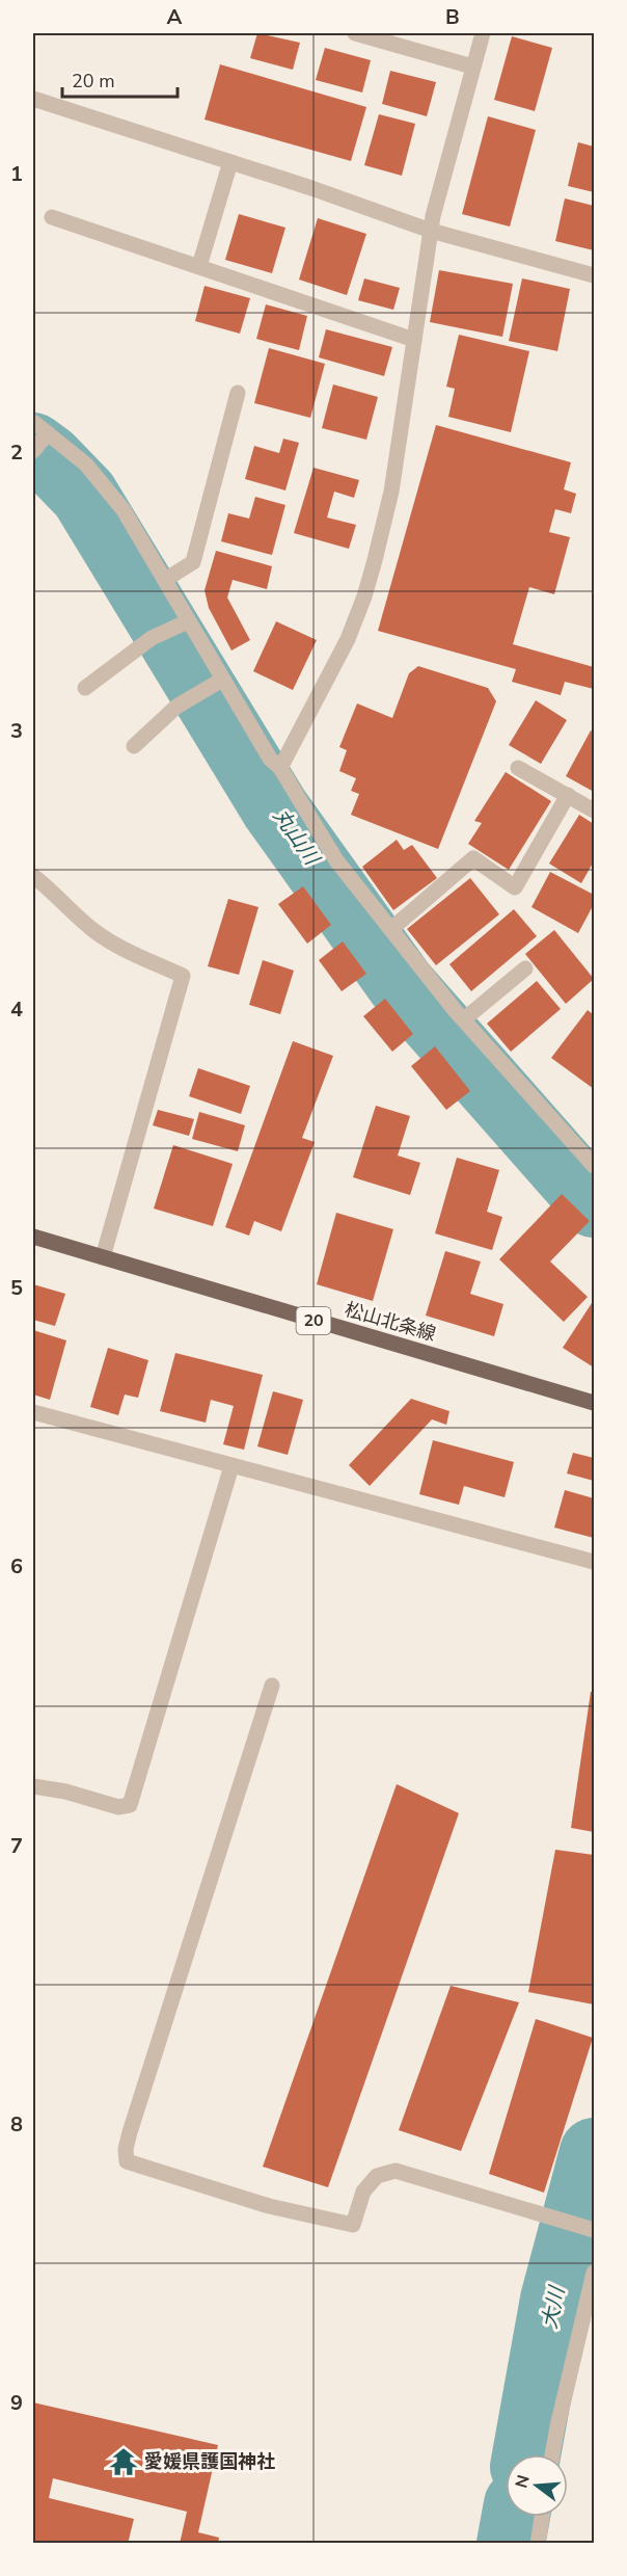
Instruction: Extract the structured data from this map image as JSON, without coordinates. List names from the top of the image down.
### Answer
{
  "streets": {
    "main road": ["20", "松山北条線"]
  },
  "water": ["丸山川", "大川"],
  "places": {
    "temple": ["愛媛県護国神社"]
  },
  "scale_bar": "20 m",
  "north": "left",
  "grid": {
    "columns": ["A", "B"],
    "rows": [
      "1",
      "2",
      "3",
      "4",
      "5",
      "6",
      "7",
      "8",
      "9"
    ]
  }
}
